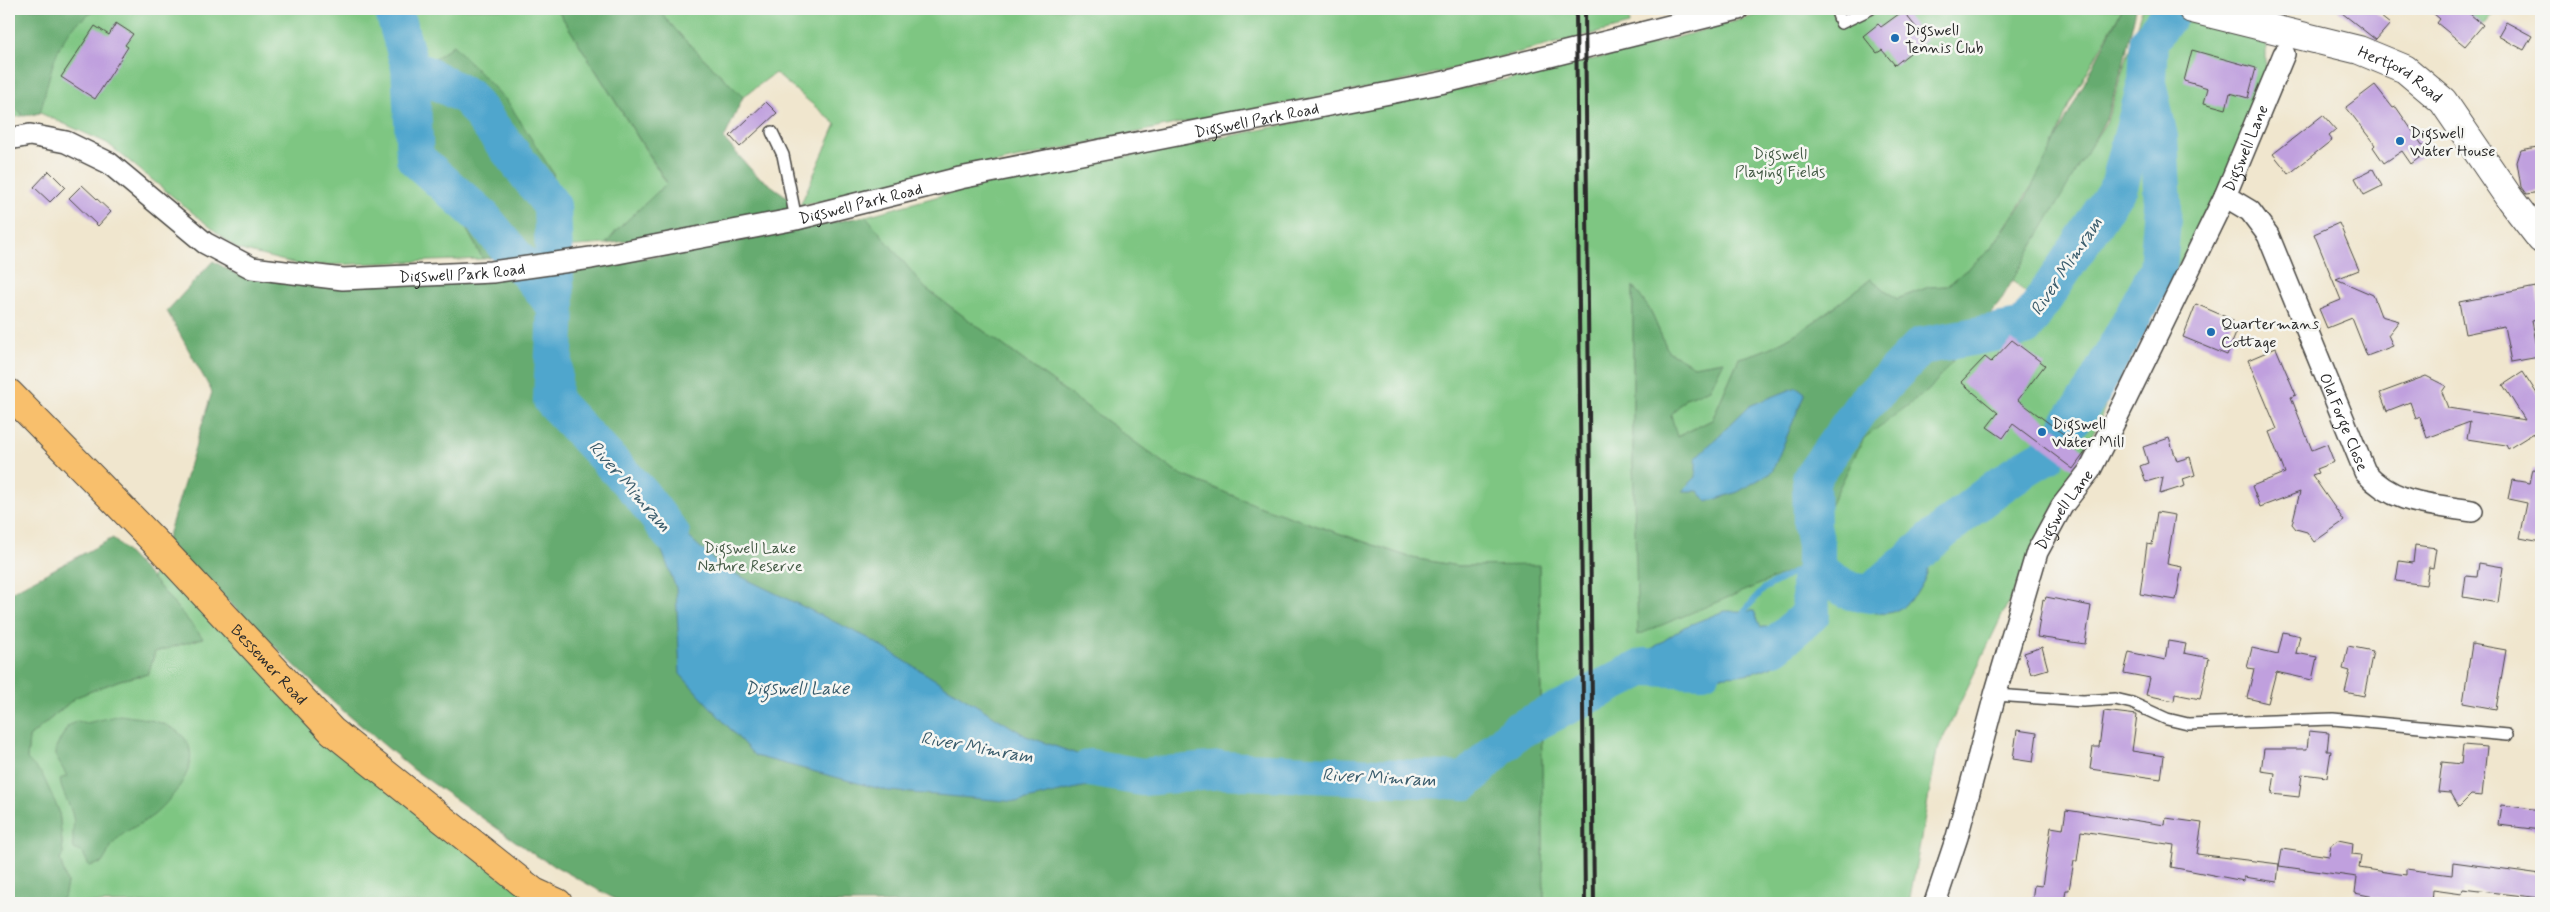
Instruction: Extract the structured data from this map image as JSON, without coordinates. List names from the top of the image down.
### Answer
{
  "streets": {
    "main road": ["Bessemer Road"],
    "street": [
      "Hertford Road",
      "Digswell Park Road",
      "Digswell Lane",
      "Old Forge Close"
    ]
  },
  "crossings": [
    ["Digswell Lane", "Old Forge Close"]
  ],
  "water": ["River Mimram", "Digswell Lake"],
  "parks": ["Digswell Playing Fields", "Digswell Lake Nature Reserve"],
  "places": [
    "Digswell Tennis Club",
    "Digswell Water House",
    "Quartermans Cottage",
    "Digswell Water Mill"
  ]
}
